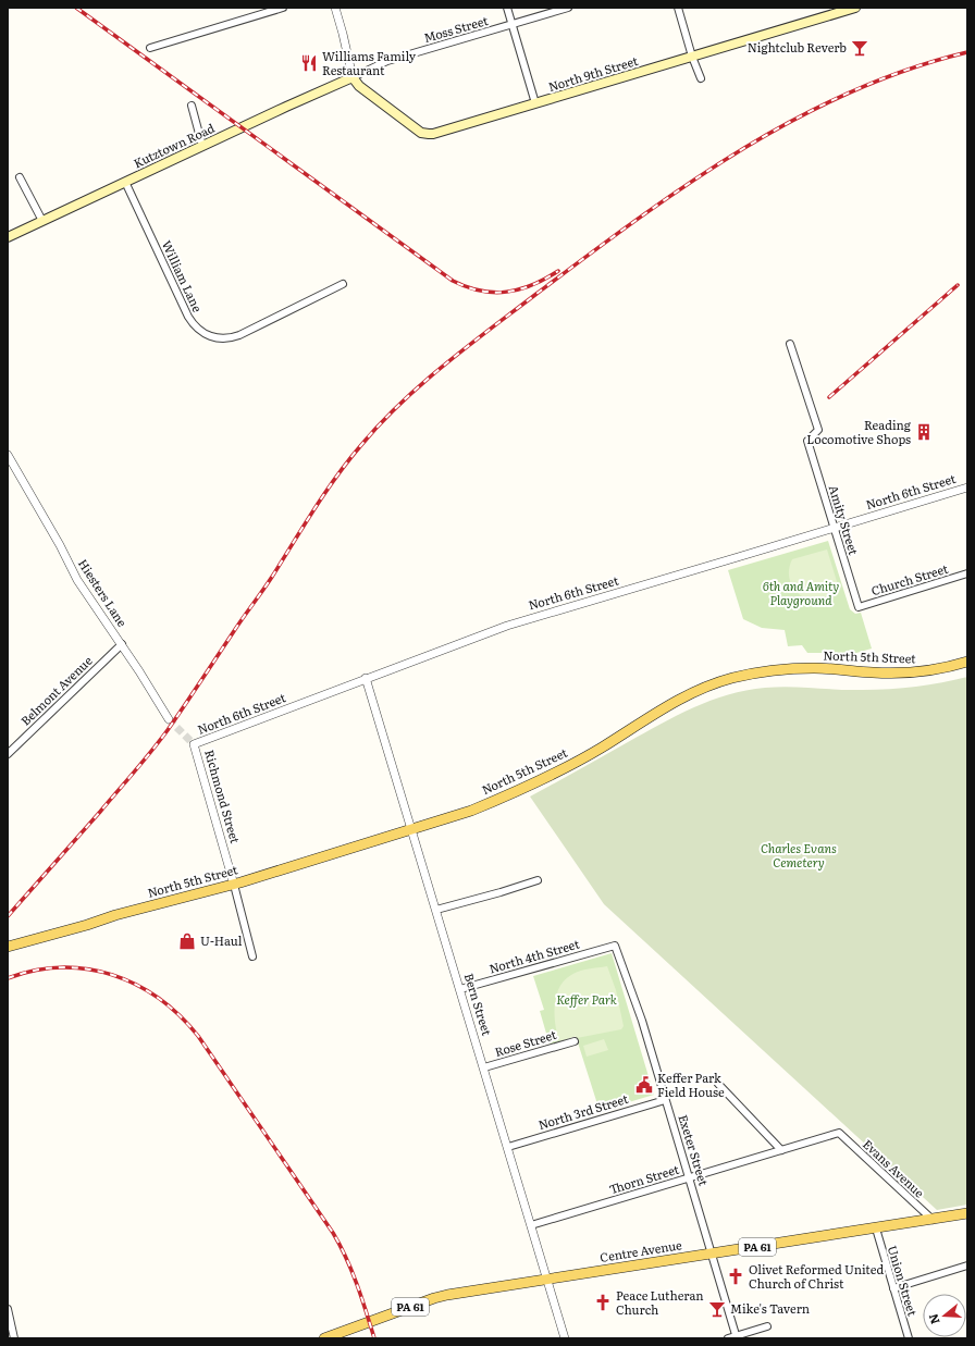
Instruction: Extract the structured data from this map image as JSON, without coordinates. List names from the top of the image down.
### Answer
{
  "streets": {
    "main road": [
      "North 9th Street",
      "Kutztown Road",
      "North 5th Street",
      "PA 61",
      "Centre Avenue"
    ],
    "street": [
      "Moss Street",
      "William Lane",
      "North 6th Street",
      "Amity Street",
      "Church Street",
      "Hiesters Lane",
      "Belmont Avenue",
      "Richmond Street",
      "North 4th Street",
      "Bern Street",
      "Rose Street",
      "North 3rd Street",
      "Exeter Street",
      "Evans Avenue",
      "Thorn Street",
      "Union Street"
    ]
  },
  "crossings": [
    ["Moss Street", "North 9th Street"],
    ["Moss Street", "Kutztown Road"],
    ["North 9th Street", "Kutztown Road"],
    ["Kutztown Road", "William Lane"],
    ["North 6th Street", "Amity Street"],
    ["North 6th Street", "Richmond Street"],
    ["North 6th Street", "Bern Street"],
    ["Amity Street", "Church Street"],
    ["Hiesters Lane", "Belmont Avenue"],
    ["North 5th Street", "Richmond Street"],
    ["North 5th Street", "Bern Street"],
    ["North 4th Street", "Bern Street"],
    ["North 4th Street", "Exeter Street"],
    ["Bern Street", "Rose Street"],
    ["Bern Street", "North 3rd Street"],
    ["Bern Street", "Thorn Street"],
    ["Bern Street", "Centre Avenue"],
    ["North 3rd Street", "Exeter Street"],
    ["Exeter Street", "Thorn Street"],
    ["Exeter Street", "Centre Avenue"],
    ["Evans Avenue", "Thorn Street"],
    ["Evans Avenue", "Centre Avenue"],
    ["Centre Avenue", "Union Street"]
  ],
  "parks": ["6th and Amity Playground", "Charles Evans Cemetery", "Keffer Park"],
  "places": {
    "bar": ["Nightclub Reverb", "Mike's Tavern"],
    "restaurant": ["Williams Family Restaurant"],
    "building": ["Reading Locomotive Shops"],
    "shop": ["U-Haul"],
    "public building": ["Keffer Park Field House"],
    "church": ["Olivet Reformed United Church of Christ", "Peace Lutheran Church"]
  },
  "north": "left"
}
